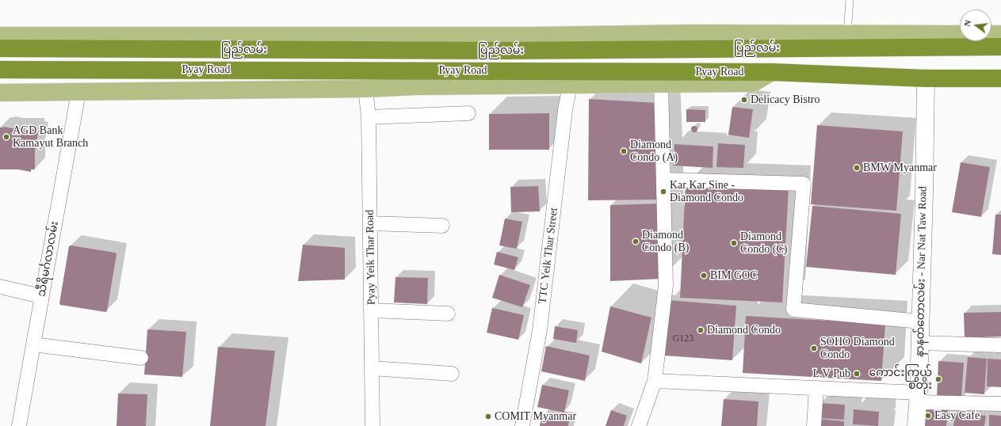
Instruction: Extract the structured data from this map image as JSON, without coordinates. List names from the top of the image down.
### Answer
{
  "streets": {
    "highway": ["ပြည်လမ်း", "Pyay Road"],
    "main road": ["နာနတ်တောလမ်း - Nar Nat Taw Road"],
    "street": ["TTC Yeik Thar Street", "Pyay Yeik Thar Road", "သီရိမင်္ဂလာလမ်း"]
  },
  "crossings": [
    ["Pyay Road", "နာနတ်တောလမ်း - Nar Nat Taw Road"]
  ],
  "places": [
    "Delicacy Bistro",
    "AGD Bank Kamayut Branch",
    "Diamond Condo (A)",
    "BMW Myanmar",
    "Kar Kar Sine - Diamond Condo",
    "Diamond Condo (B)",
    "Diamond Condo (C)",
    "BIM GOC",
    "Diamond Condo",
    "SOHO Diamond Condo",
    "L.V Pub",
    "ကောင်းကြွယ် စတိုး",
    "Easy Cafe",
    "COMIT Myanmar"
  ],
  "house_numbers": ["G123"],
  "north": "left"
}
